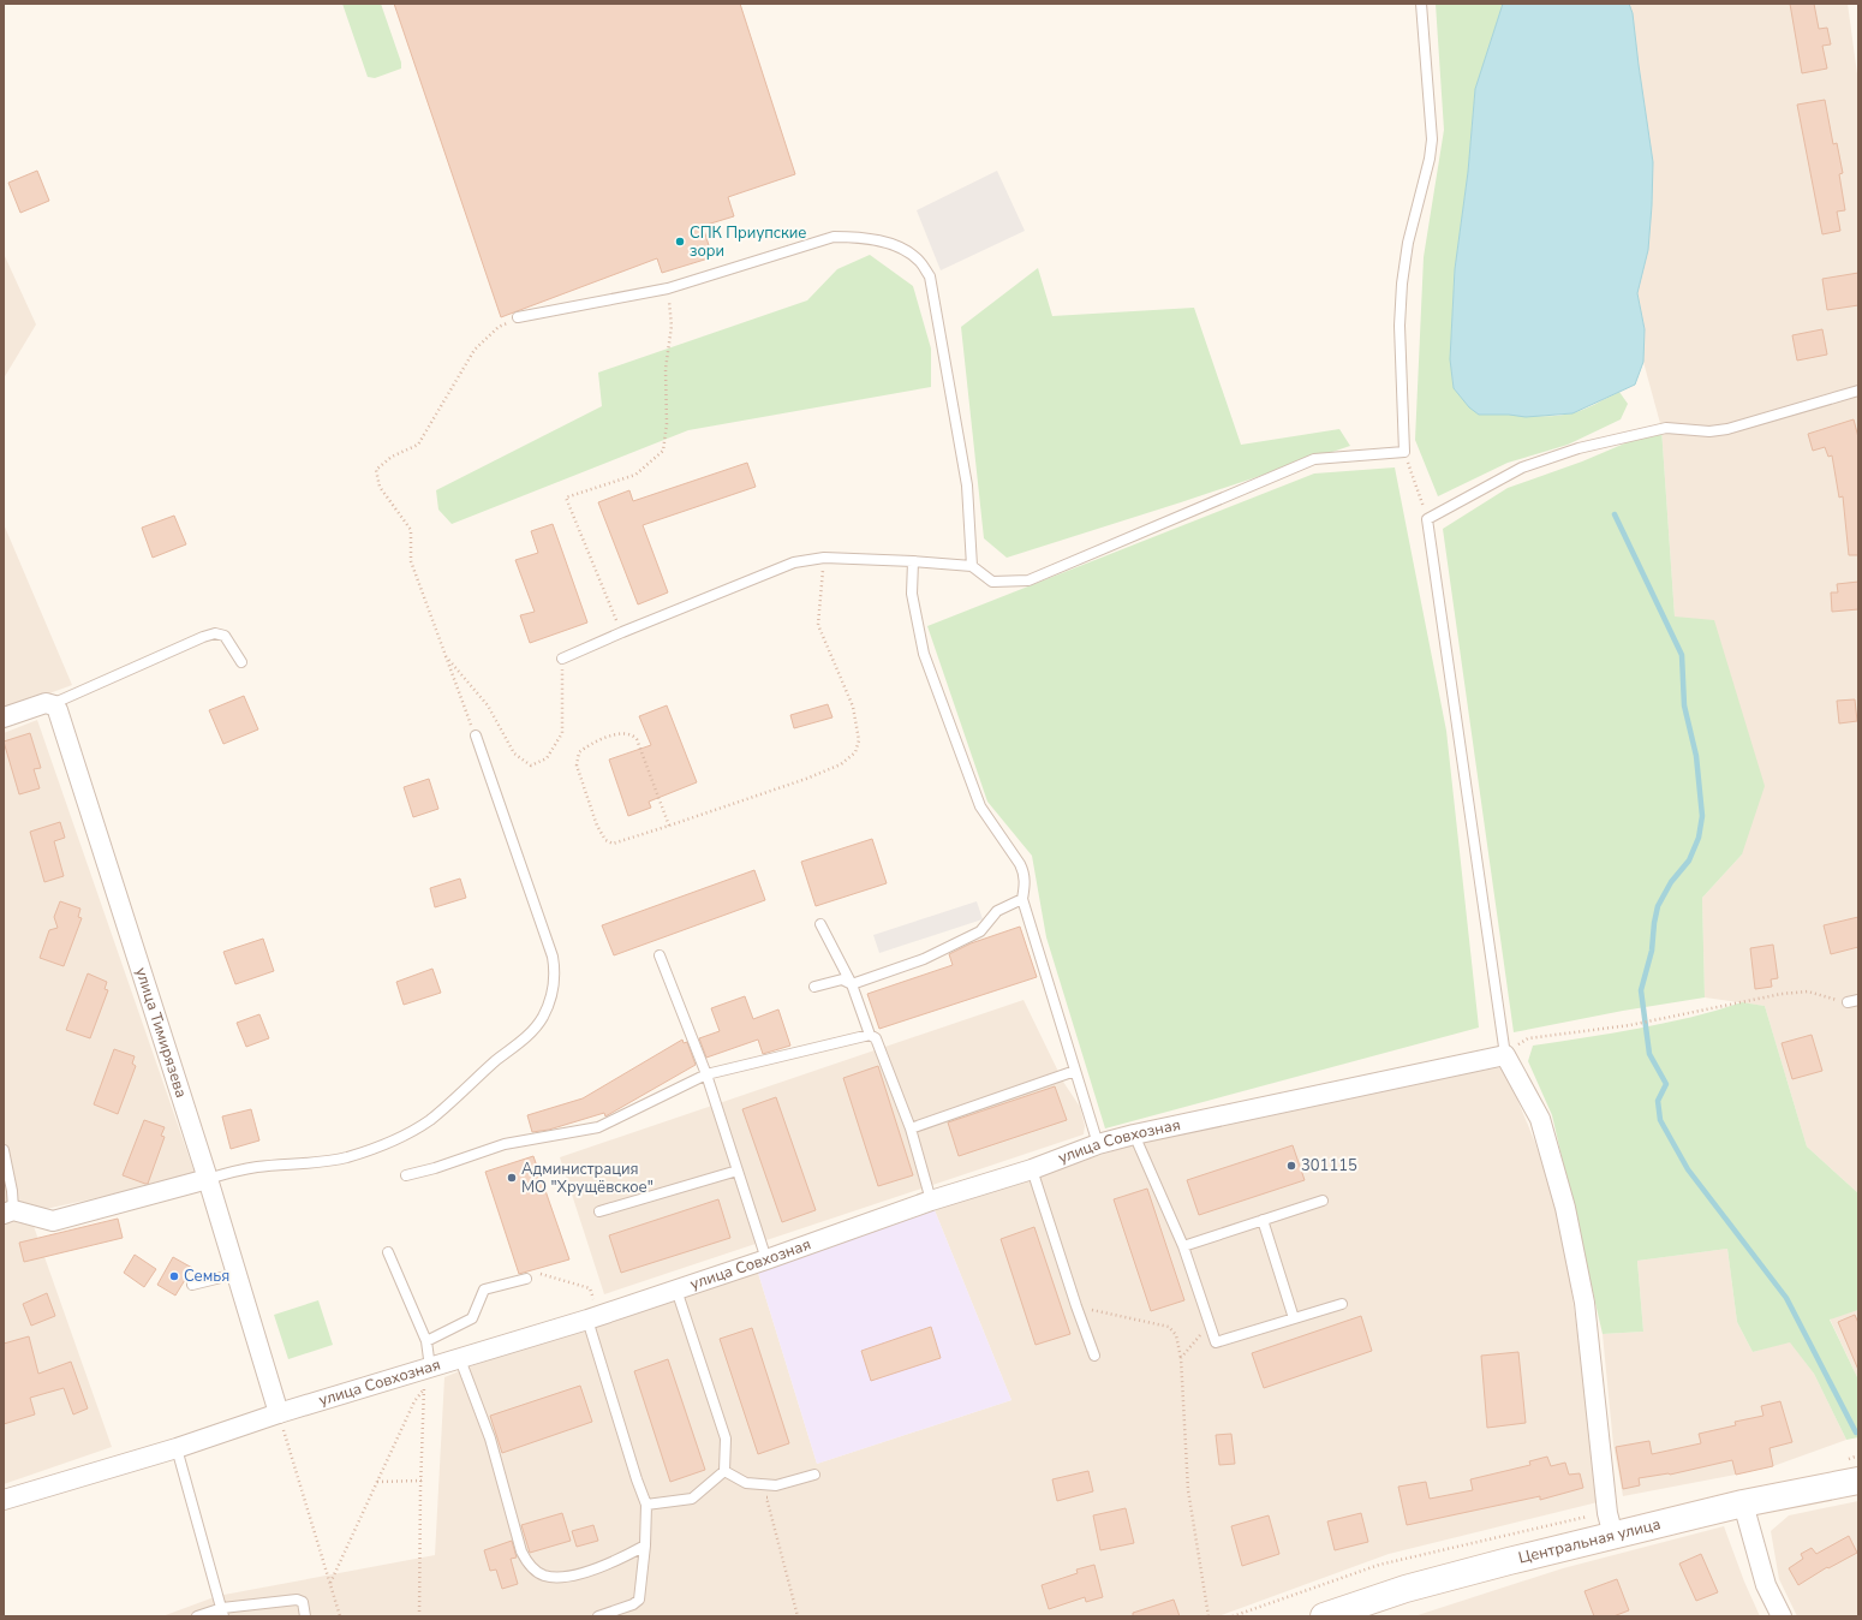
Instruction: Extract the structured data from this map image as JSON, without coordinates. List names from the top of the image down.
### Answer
{
  "streets": {
    "main road": ["Центральная улица"],
    "street": ["улица Тимирязева", "улица Совхозная"]
  },
  "crossings": [
    ["улица Тимирязева", "улица Совхозная"]
  ],
  "places": [
    "СПК Приупские зори",
    "301115",
    "Администрация МО \"Хрущёвское\"",
    "Семья"
  ]
}
